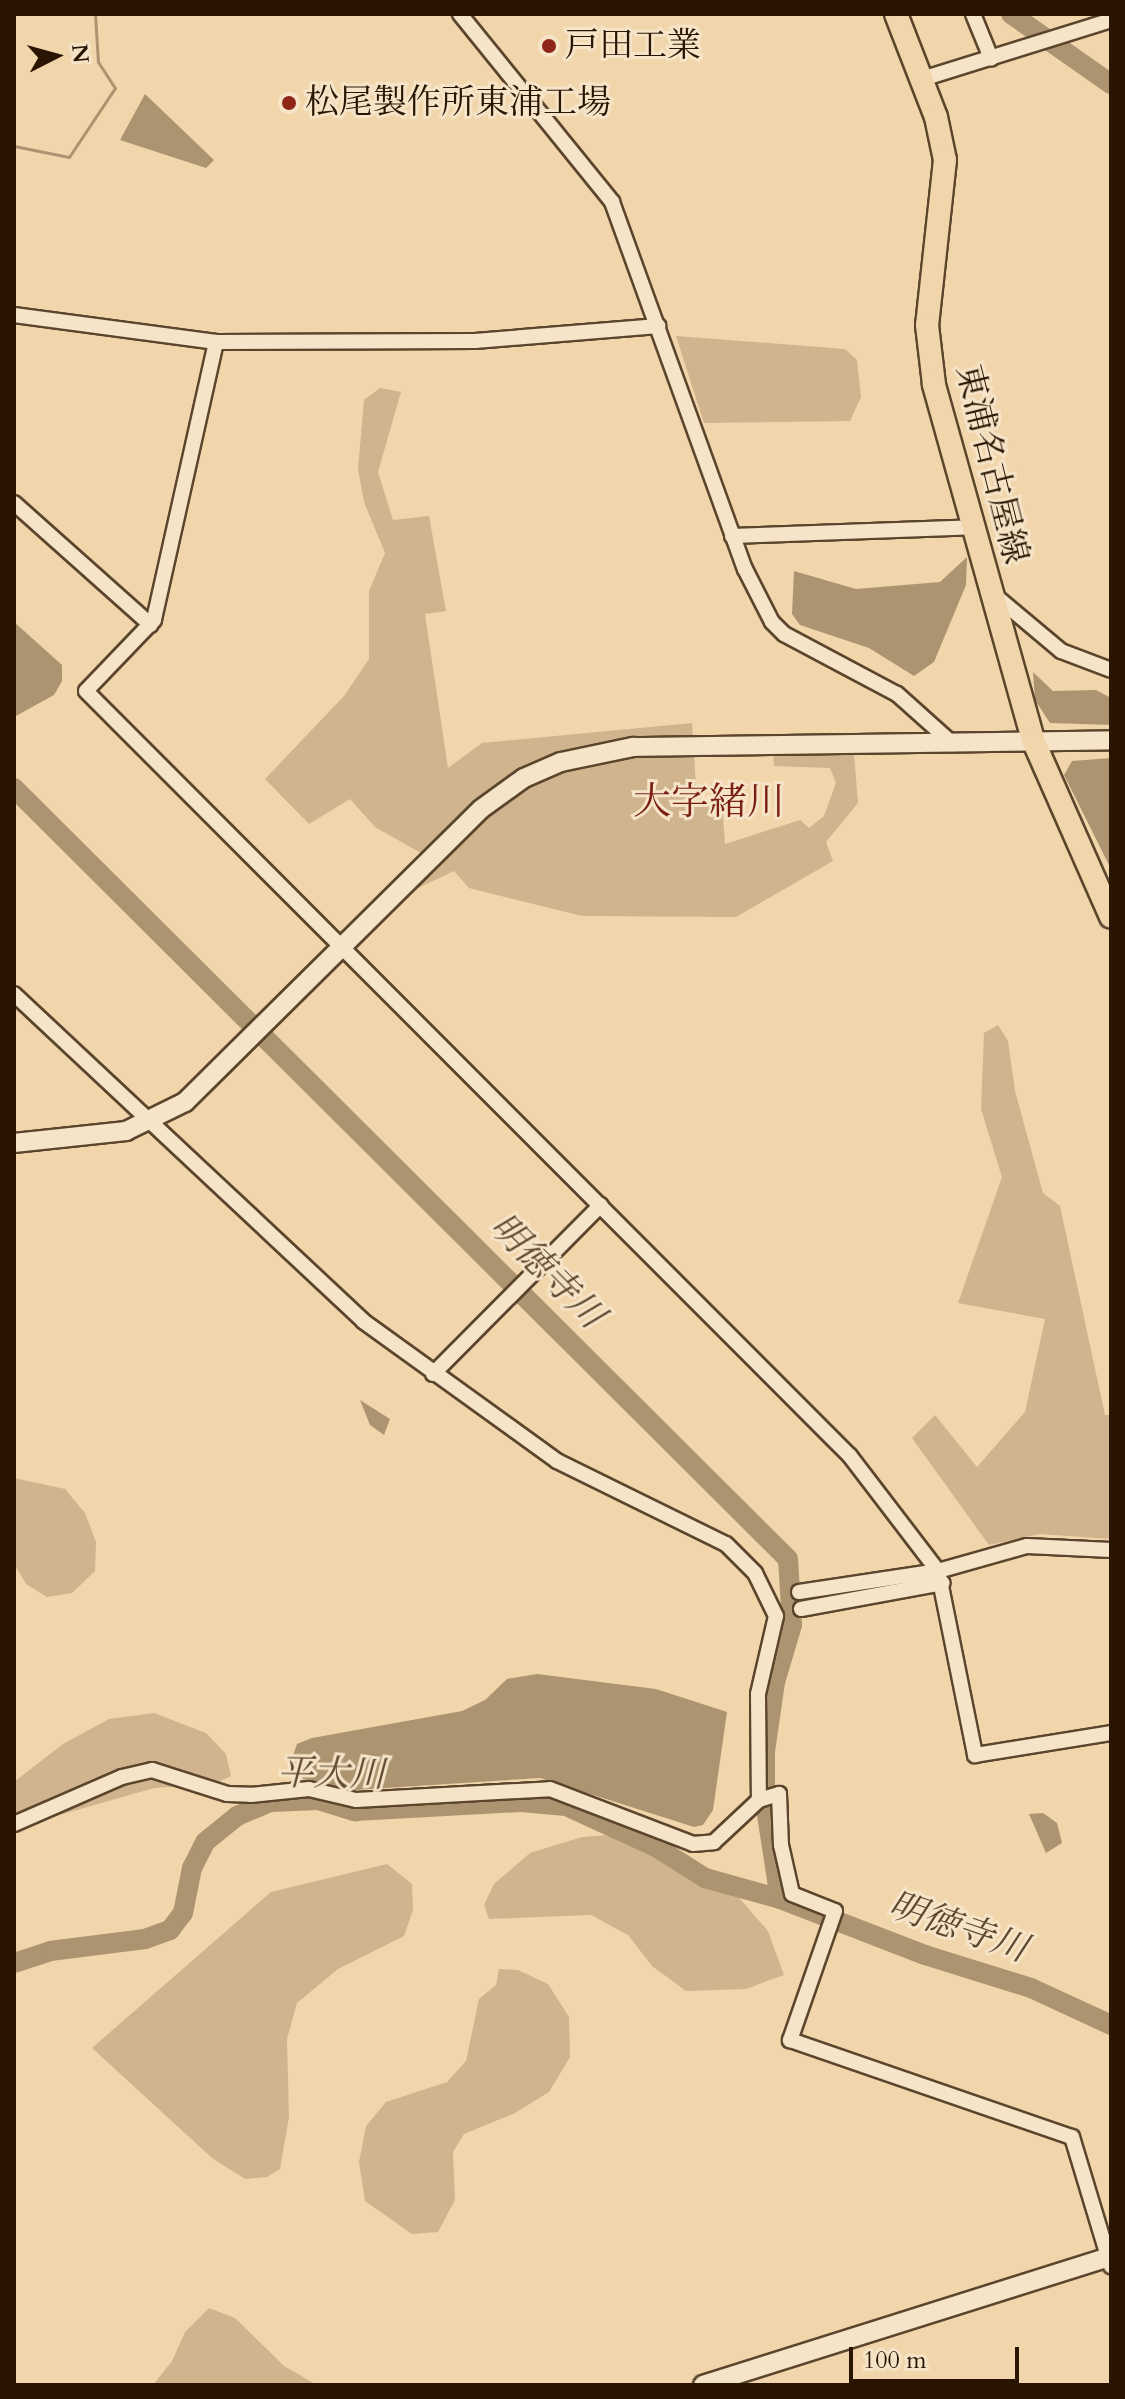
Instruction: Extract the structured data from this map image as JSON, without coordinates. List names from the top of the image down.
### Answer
{
  "streets": {
    "main road": ["東浦名古屋線"]
  },
  "districts": ["大字緒川"],
  "water": ["明徳寺川", "平大川"],
  "places": ["戸田工業", "松尾製作所東浦工場"],
  "scale_bar": "100 m",
  "north": "right"
}
